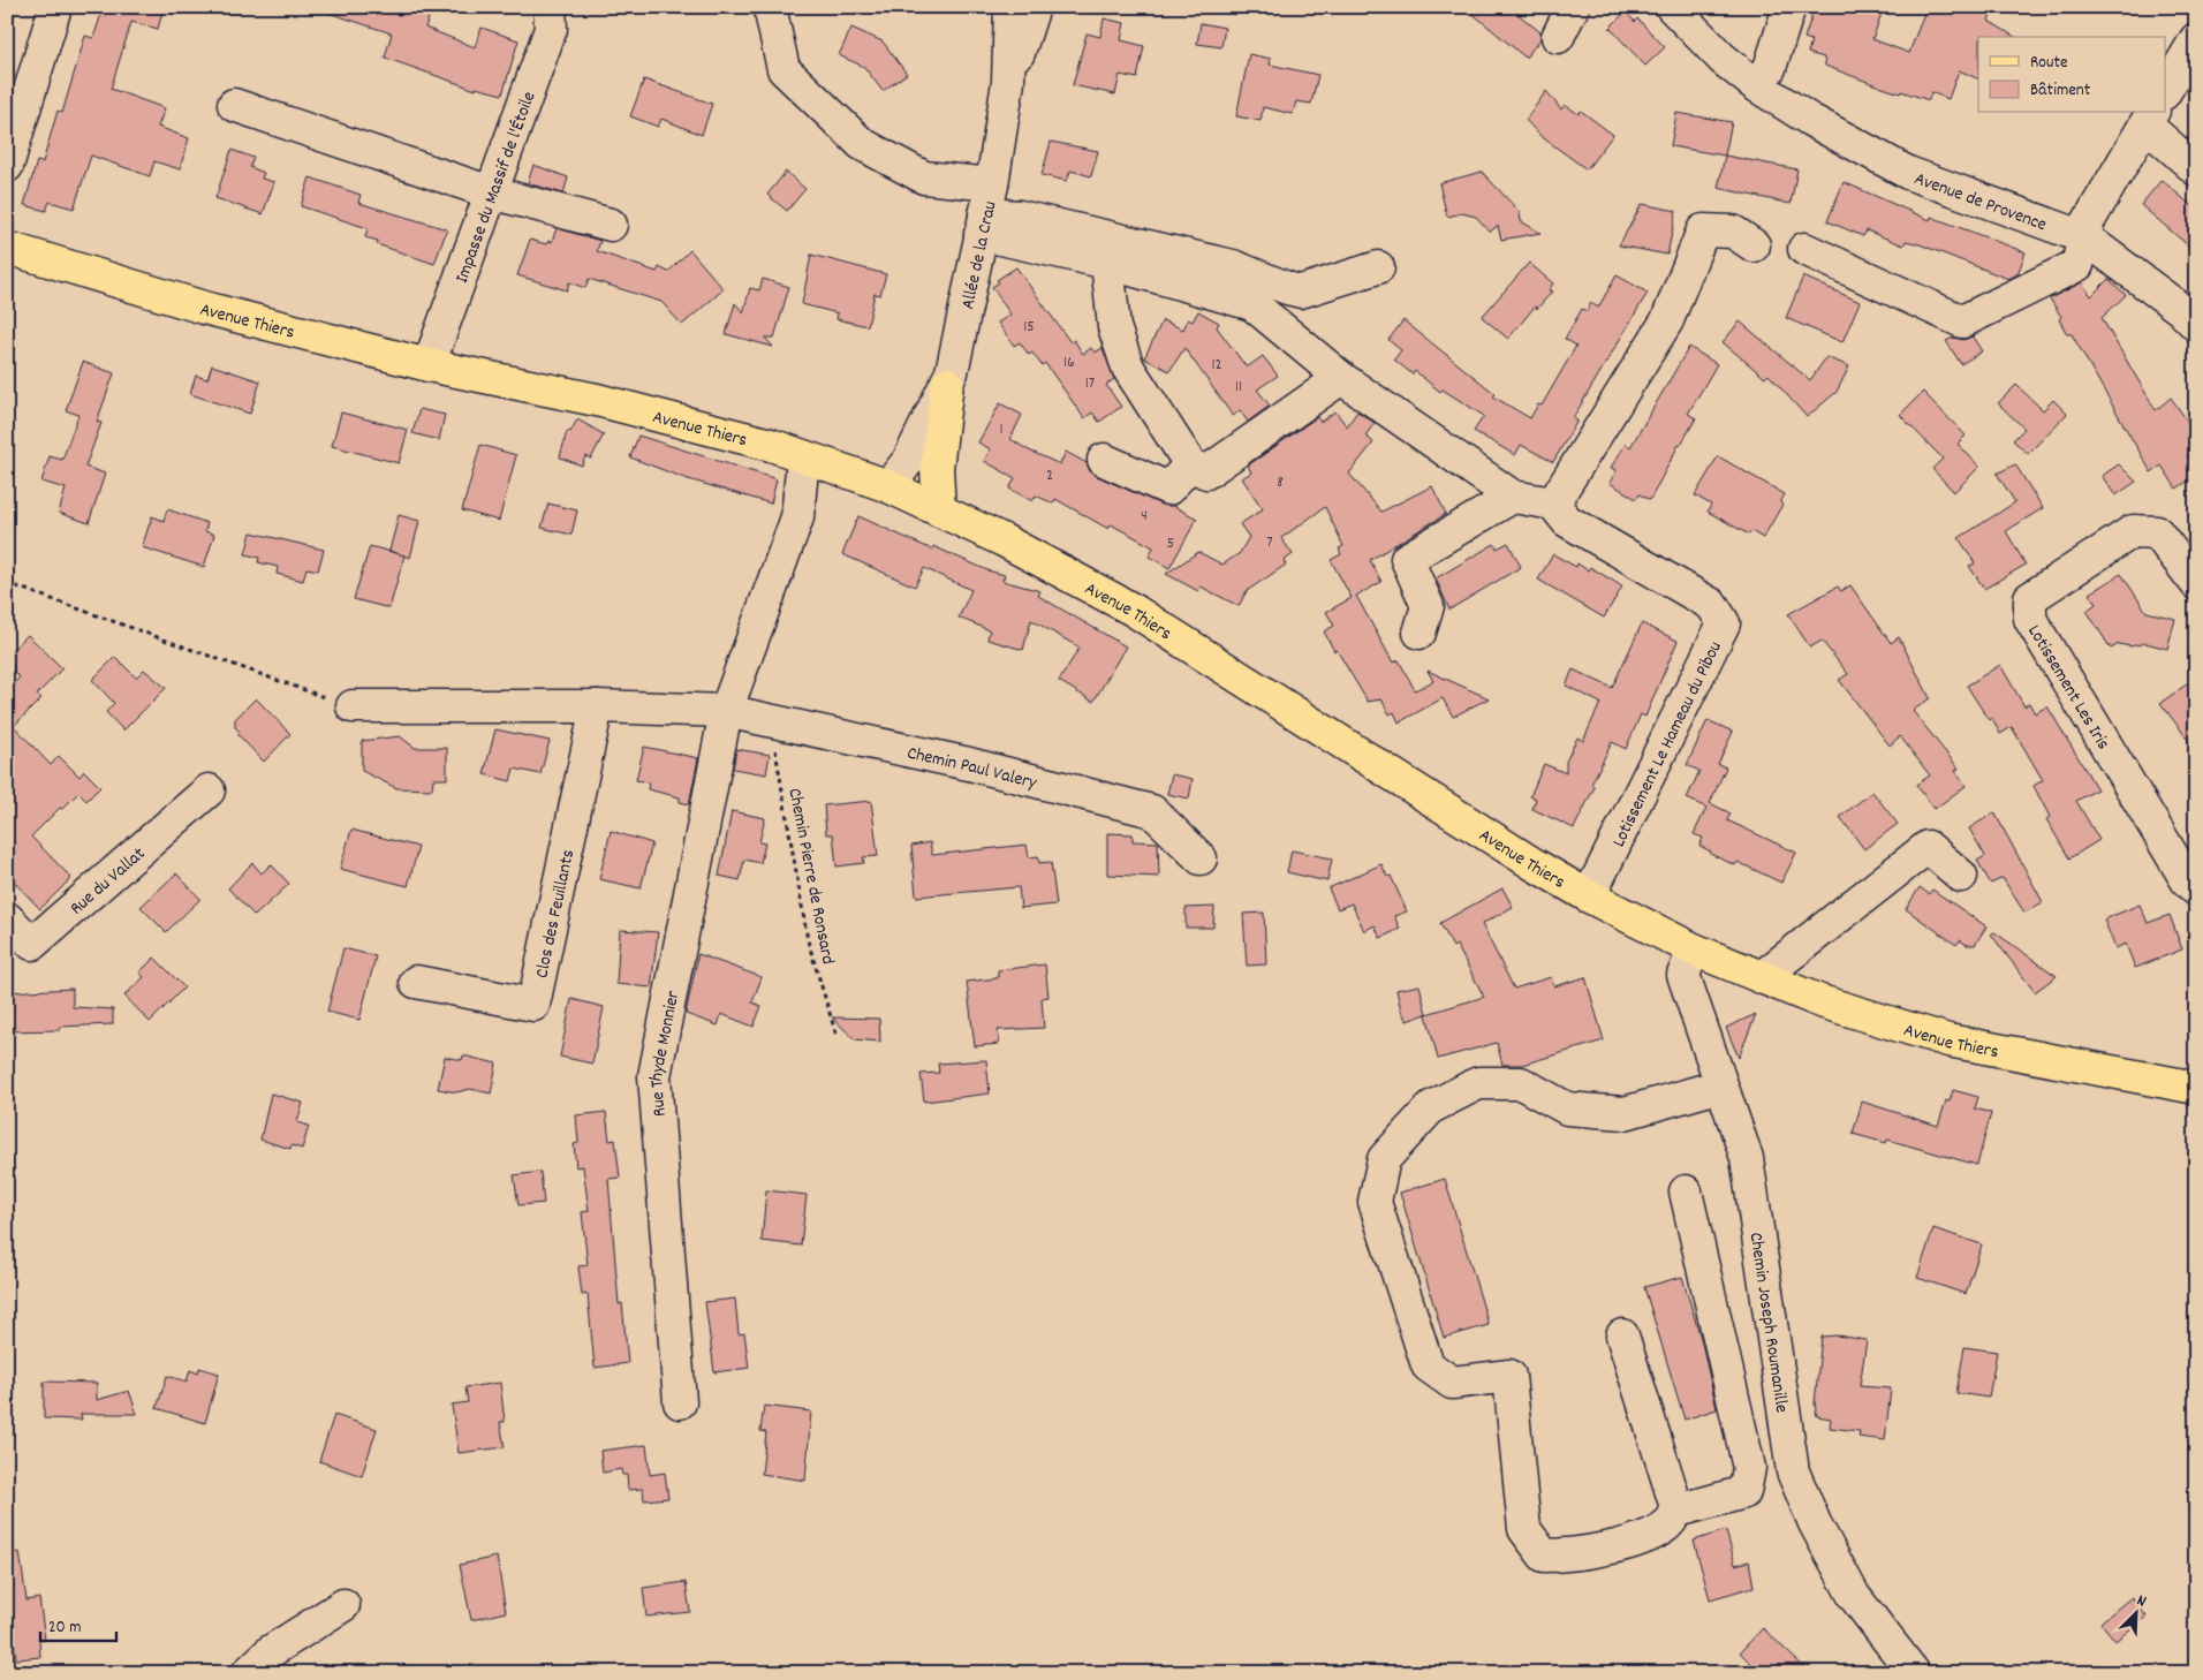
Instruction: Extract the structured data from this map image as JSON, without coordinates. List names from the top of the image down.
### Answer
{
  "streets": {
    "main road": ["Avenue Thiers"],
    "street": [
      "Impasse du Massif de l'Étoile",
      "Avenue de Provence",
      "Allée de la Crau",
      "Lotissement Les Iris",
      "Lotissement Le Hameau du Pibou",
      "Chemin Paul Valery",
      "Rue du Vallat",
      "Clos des Feuillants",
      "Rue Thyde Monnier",
      "Chemin Joseph Roumanille"
    ],
    "path": ["Chemin Pierre de Ronsard"]
  },
  "crossings": [
    ["Impasse du Massif de l'Étoile", "Avenue Thiers"],
    ["Allée de la Crau", "Avenue Thiers"],
    ["Avenue Thiers", "Lotissement Le Hameau du Pibou"],
    ["Avenue Thiers", "Chemin Joseph Roumanille"],
    ["Chemin Paul Valery", "Chemin Pierre de Ronsard"],
    ["Chemin Paul Valery", "Rue Thyde Monnier"]
  ],
  "house_numbers": [
    "15",
    "16",
    "12",
    "17",
    "11",
    "1",
    "2",
    "8",
    "4",
    "7",
    "5"
  ],
  "legend": ["Route", "Bâtiment"],
  "scale_bar": "20 m",
  "north": "top right"
}
